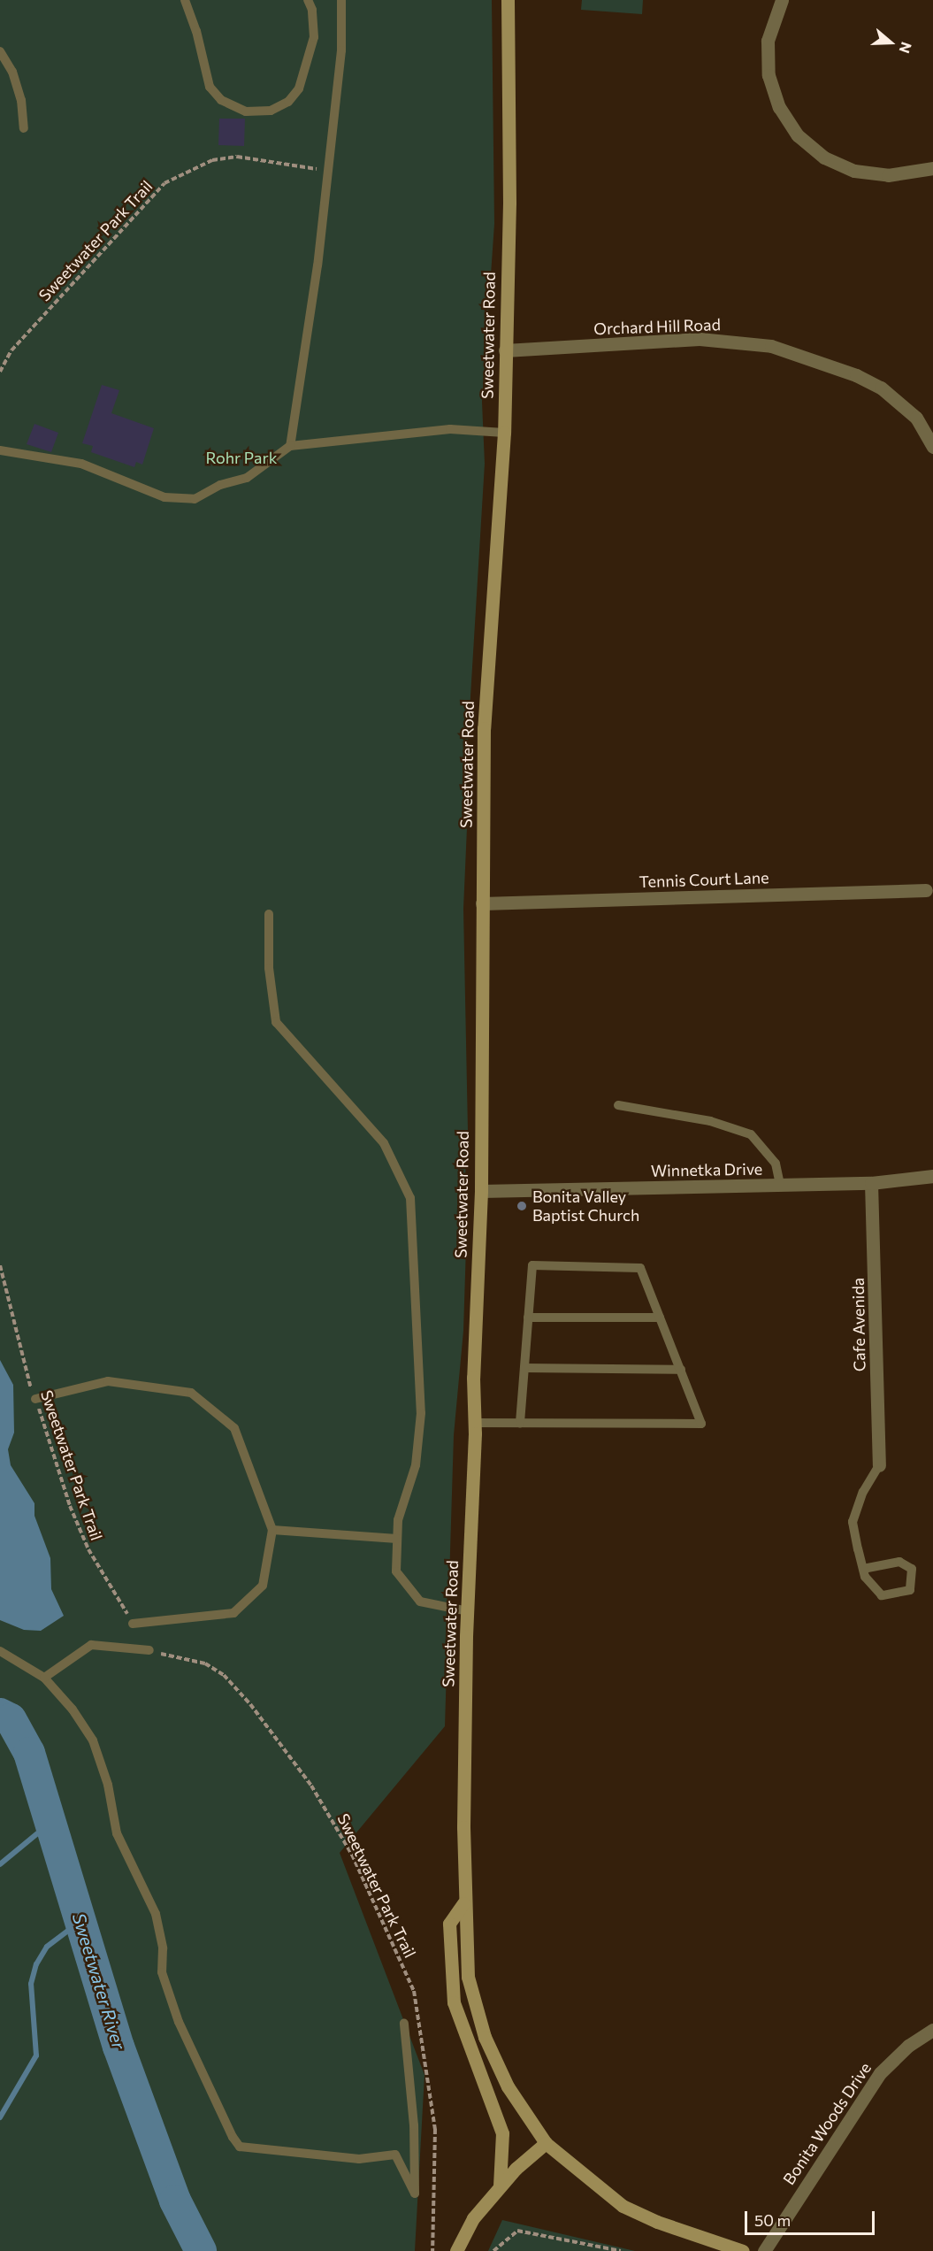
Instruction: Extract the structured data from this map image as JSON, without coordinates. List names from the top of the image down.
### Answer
{
  "streets": {
    "main road": ["Sweetwater Road"],
    "street": [
      "Orchard Hill Road",
      "Tennis Court Lane",
      "Winnetka Drive",
      "Cafe Avenida",
      "Bonita Woods Drive"
    ],
    "path": ["Sweetwater Park Trail"]
  },
  "crossings": [
    ["Orchard Hill Road", "Sweetwater Road"],
    ["Sweetwater Road", "Tennis Court Lane"],
    ["Sweetwater Road", "Winnetka Drive"],
    ["Winnetka Drive", "Cafe Avenida"]
  ],
  "water": ["Sweetwater River"],
  "parks": ["Rohr Park"],
  "places": ["Bonita Valley Baptist Church"],
  "scale_bar": "50 m",
  "north": "right"
}
